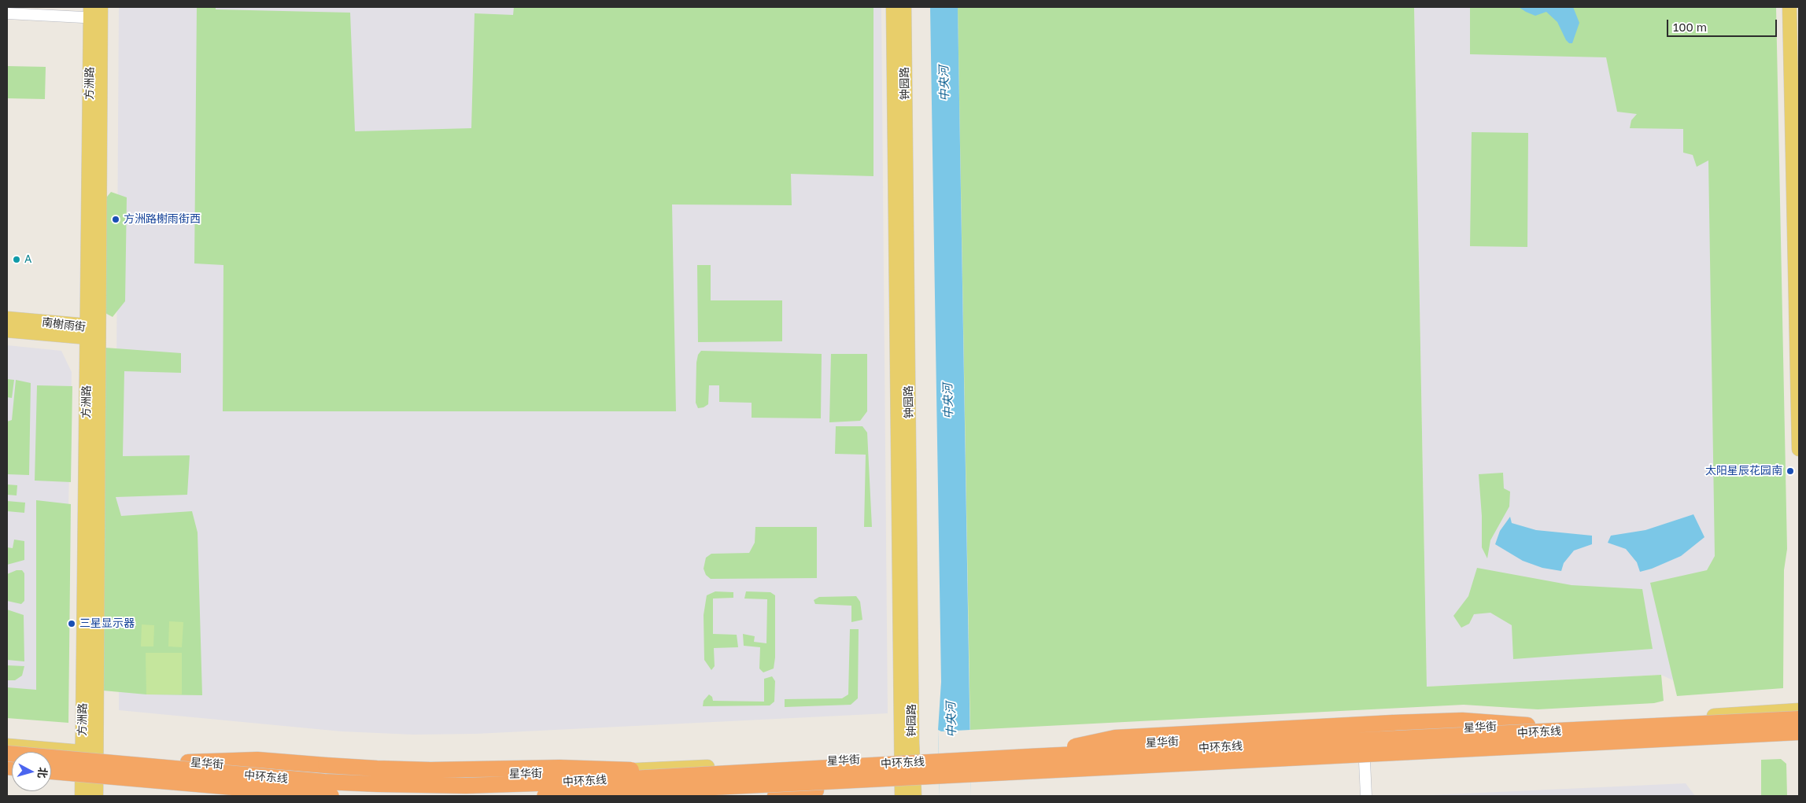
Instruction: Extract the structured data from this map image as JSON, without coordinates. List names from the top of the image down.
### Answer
{
  "streets": {
    "highway": ["中环东线"],
    "main road": [
      "方洲路",
      "钟园路",
      "南榭雨街",
      "星华街"
    ]
  },
  "crossings": [
    ["方洲路", "南榭雨街"],
    ["方洲路", "星华街"],
    ["钟园路", "星华街"]
  ],
  "water": ["中央河"],
  "places": [
    "方洲路榭雨街西",
    "A",
    "太阳星辰花园南",
    "三星显示器"
  ],
  "scale_bar": "100 m",
  "north": "right"
}
